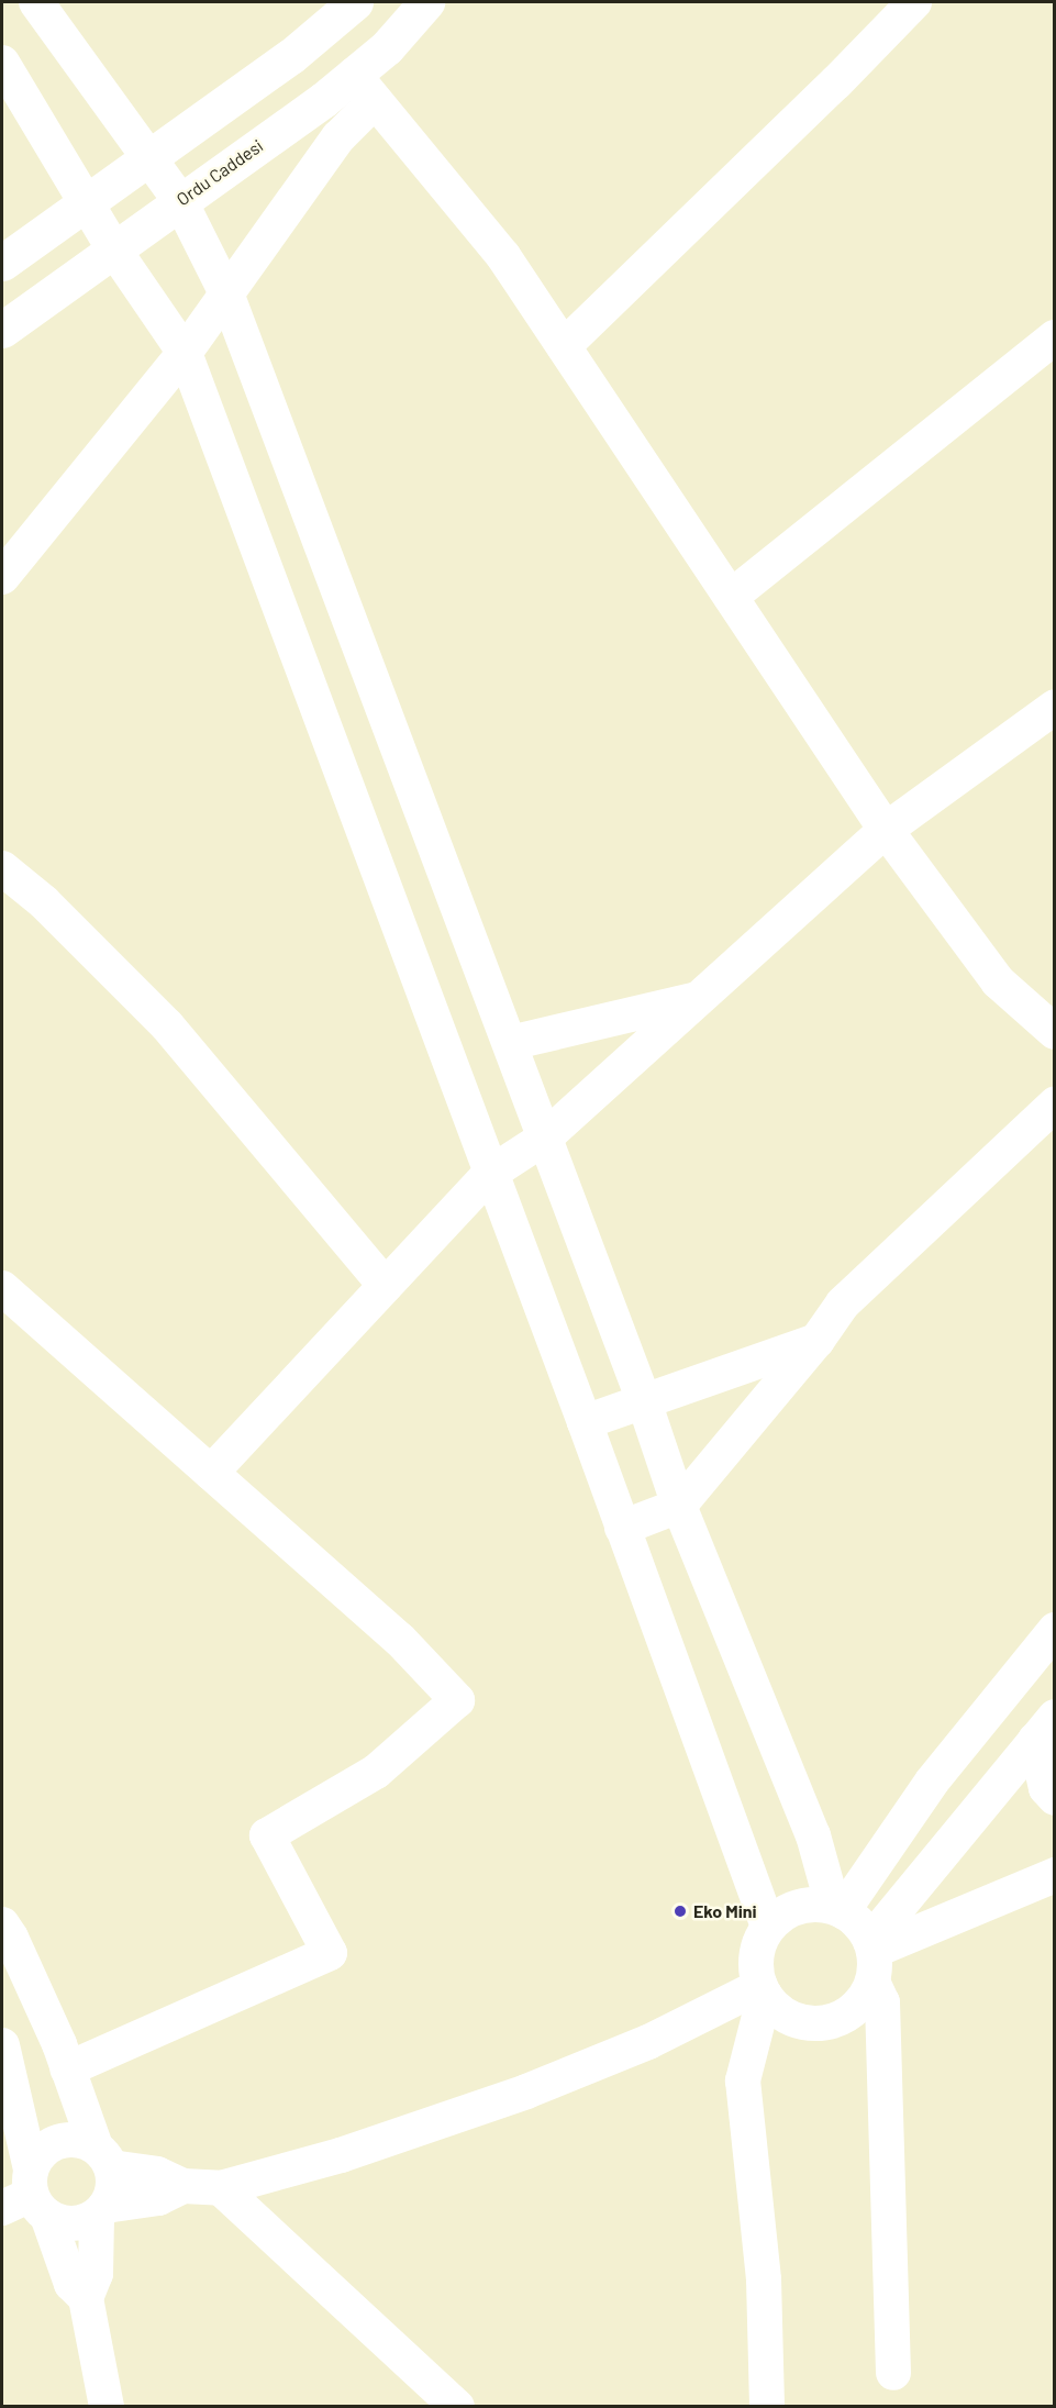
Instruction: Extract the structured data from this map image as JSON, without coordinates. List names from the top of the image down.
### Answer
{
  "streets": {
    "main road": ["Ordu Caddesi"]
  },
  "places": ["Eko Mini"]
}
